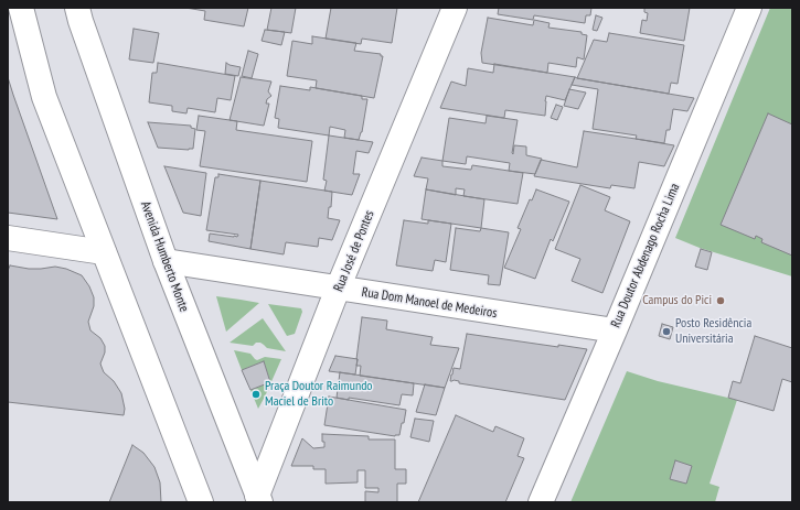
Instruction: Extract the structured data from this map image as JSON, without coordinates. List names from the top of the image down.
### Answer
{
  "streets": {
    "street": [
      "Rua José de Pontes",
      "Rua Doutor Abdenago Rocha Lima",
      "Avenida Humberto Monte",
      "Rua Dom Manoel de Medeiros"
    ]
  },
  "crossings": [
    ["Rua José de Pontes", "Avenida Humberto Monte"],
    ["Rua José de Pontes", "Rua Dom Manoel de Medeiros"],
    ["Rua Doutor Abdenago Rocha Lima", "Rua Dom Manoel de Medeiros"],
    ["Avenida Humberto Monte", "Rua Dom Manoel de Medeiros"]
  ],
  "places": ["Campus do Pici", "Posto Residência Universitária", "Praça Doutor Raimundo Maciel de Brito"]
}
